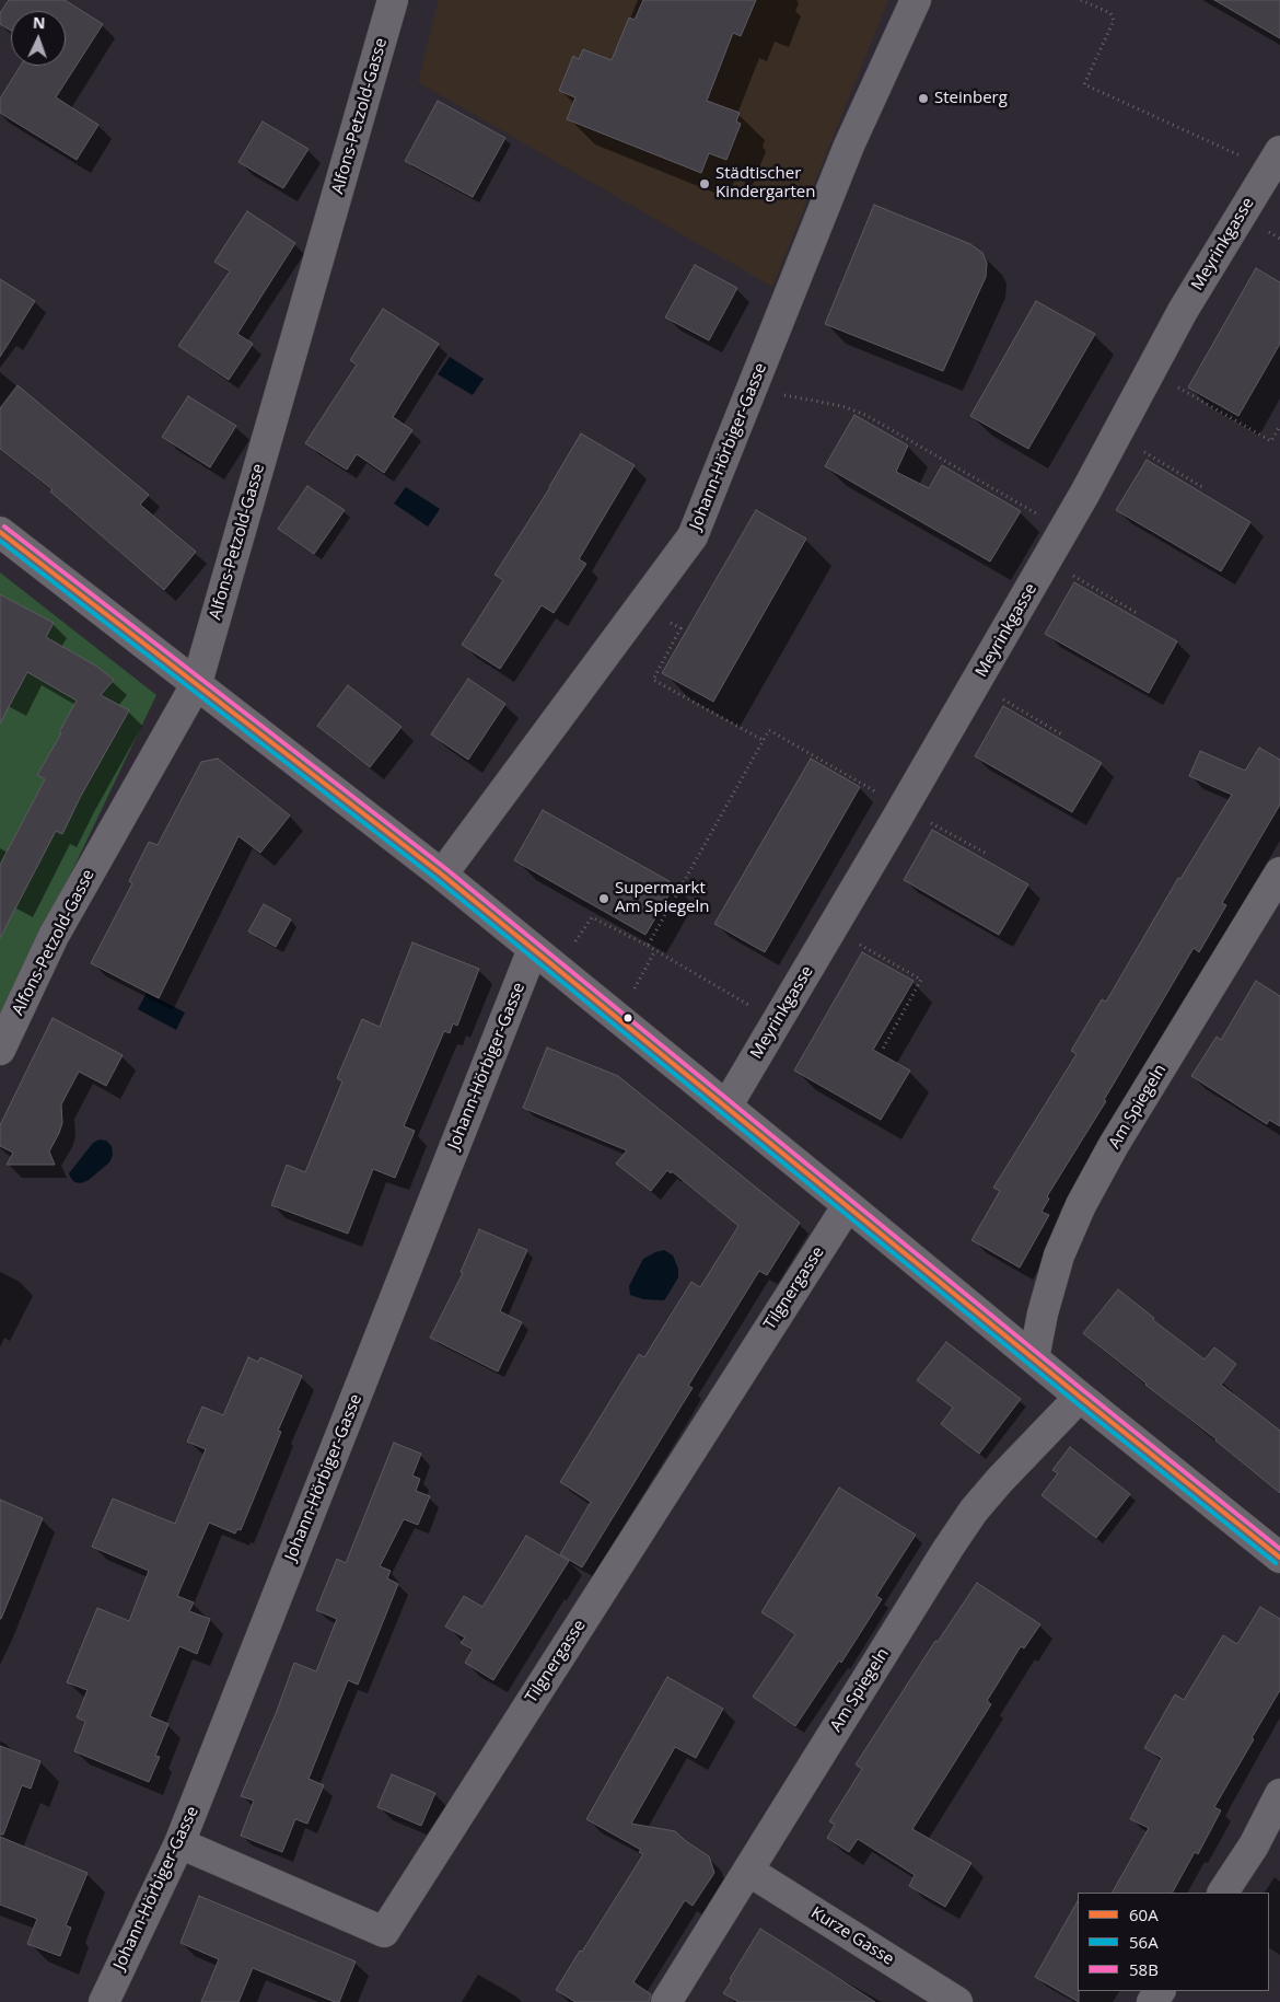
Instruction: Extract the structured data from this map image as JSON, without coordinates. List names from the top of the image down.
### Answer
{
  "streets": {
    "street": [
      "Alfons-Petzold-Gasse",
      "Meyrinkgasse",
      "Johann-Hörbiger-Gasse",
      "Am Spiegeln",
      "Tilgnergasse",
      "Kurze Gasse"
    ]
  },
  "crossings": [
    ["Johann-Hörbiger-Gasse", "Tilgnergasse"],
    ["Am Spiegeln", "Kurze Gasse"]
  ],
  "places": ["Steinberg", "Städtischer Kindergarten", "Supermarkt Am Spiegeln"],
  "lines": ["transit line 58B", "transit line 60A", "transit line 56A"],
  "legend": ["60A", "56A", "58B"],
  "north": "top"
}
